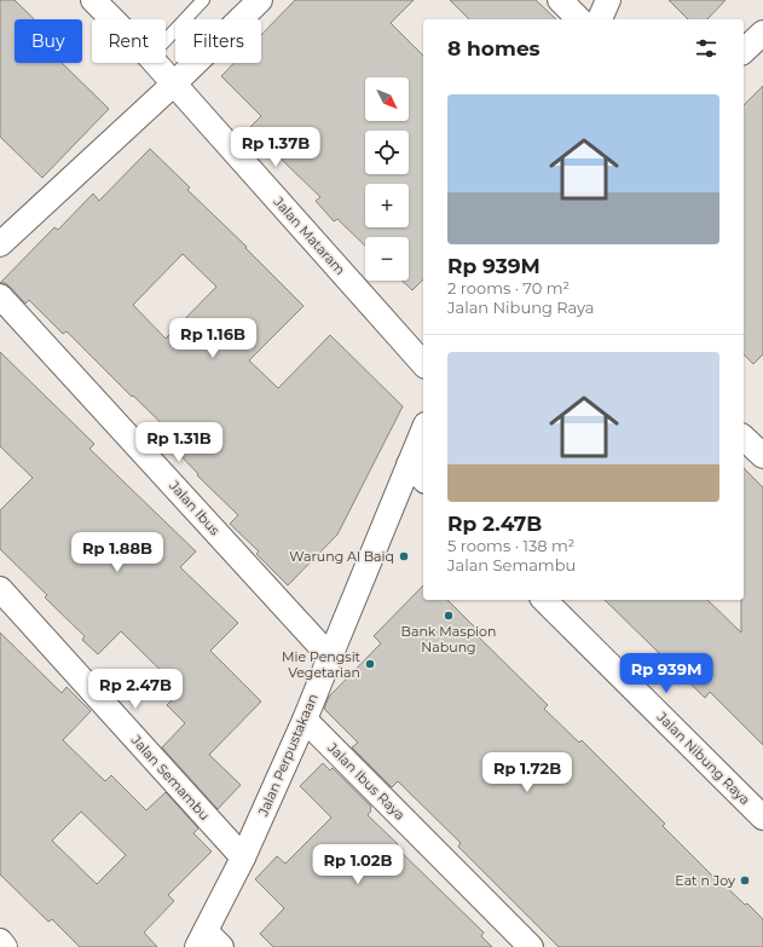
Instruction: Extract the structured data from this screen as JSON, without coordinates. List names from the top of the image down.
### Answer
{
  "streets": {
    "street": [
      "Jalan Mataram",
      "Jalan Ibus",
      "Jalan Perpustakaan",
      "Jalan Nibung Raya",
      "Jalan Semambu",
      "Jalan Ibus Raya"
    ]
  },
  "crossings": [
    ["Jalan Ibus", "Jalan Perpustakaan"],
    ["Jalan Perpustakaan", "Jalan Semambu"],
    ["Jalan Perpustakaan", "Jalan Ibus Raya"]
  ],
  "places": [
    "Warung Al Baiq",
    "Bank Maspion Nabung",
    "Mie Pengsit Vegetarian",
    "Eat n Joy"
  ],
  "north": "bottom right",
  "page": {
    "chip": ["Buy", "Rent", "Filters"],
    "heading": "8 homes",
    "map_buttons": ["+", "−"],
    "list": [
      {
        "name": "Rp 939M",
        "note": "2 rooms · 70 m² · Jalan Nibung Raya"
      },
      {
        "name": "Rp 2.47B",
        "note": "5 rooms · 138 m² · Jalan Semambu"
      }
    ],
    "price": [
      "Rp 1.37B",
      "Rp 1.16B",
      "Rp 1.31B",
      "Rp 1.88B",
      "Rp 939M",
      "Rp 2.47B",
      "Rp 1.72B",
      "Rp 1.02B"
    ]
  }
}
